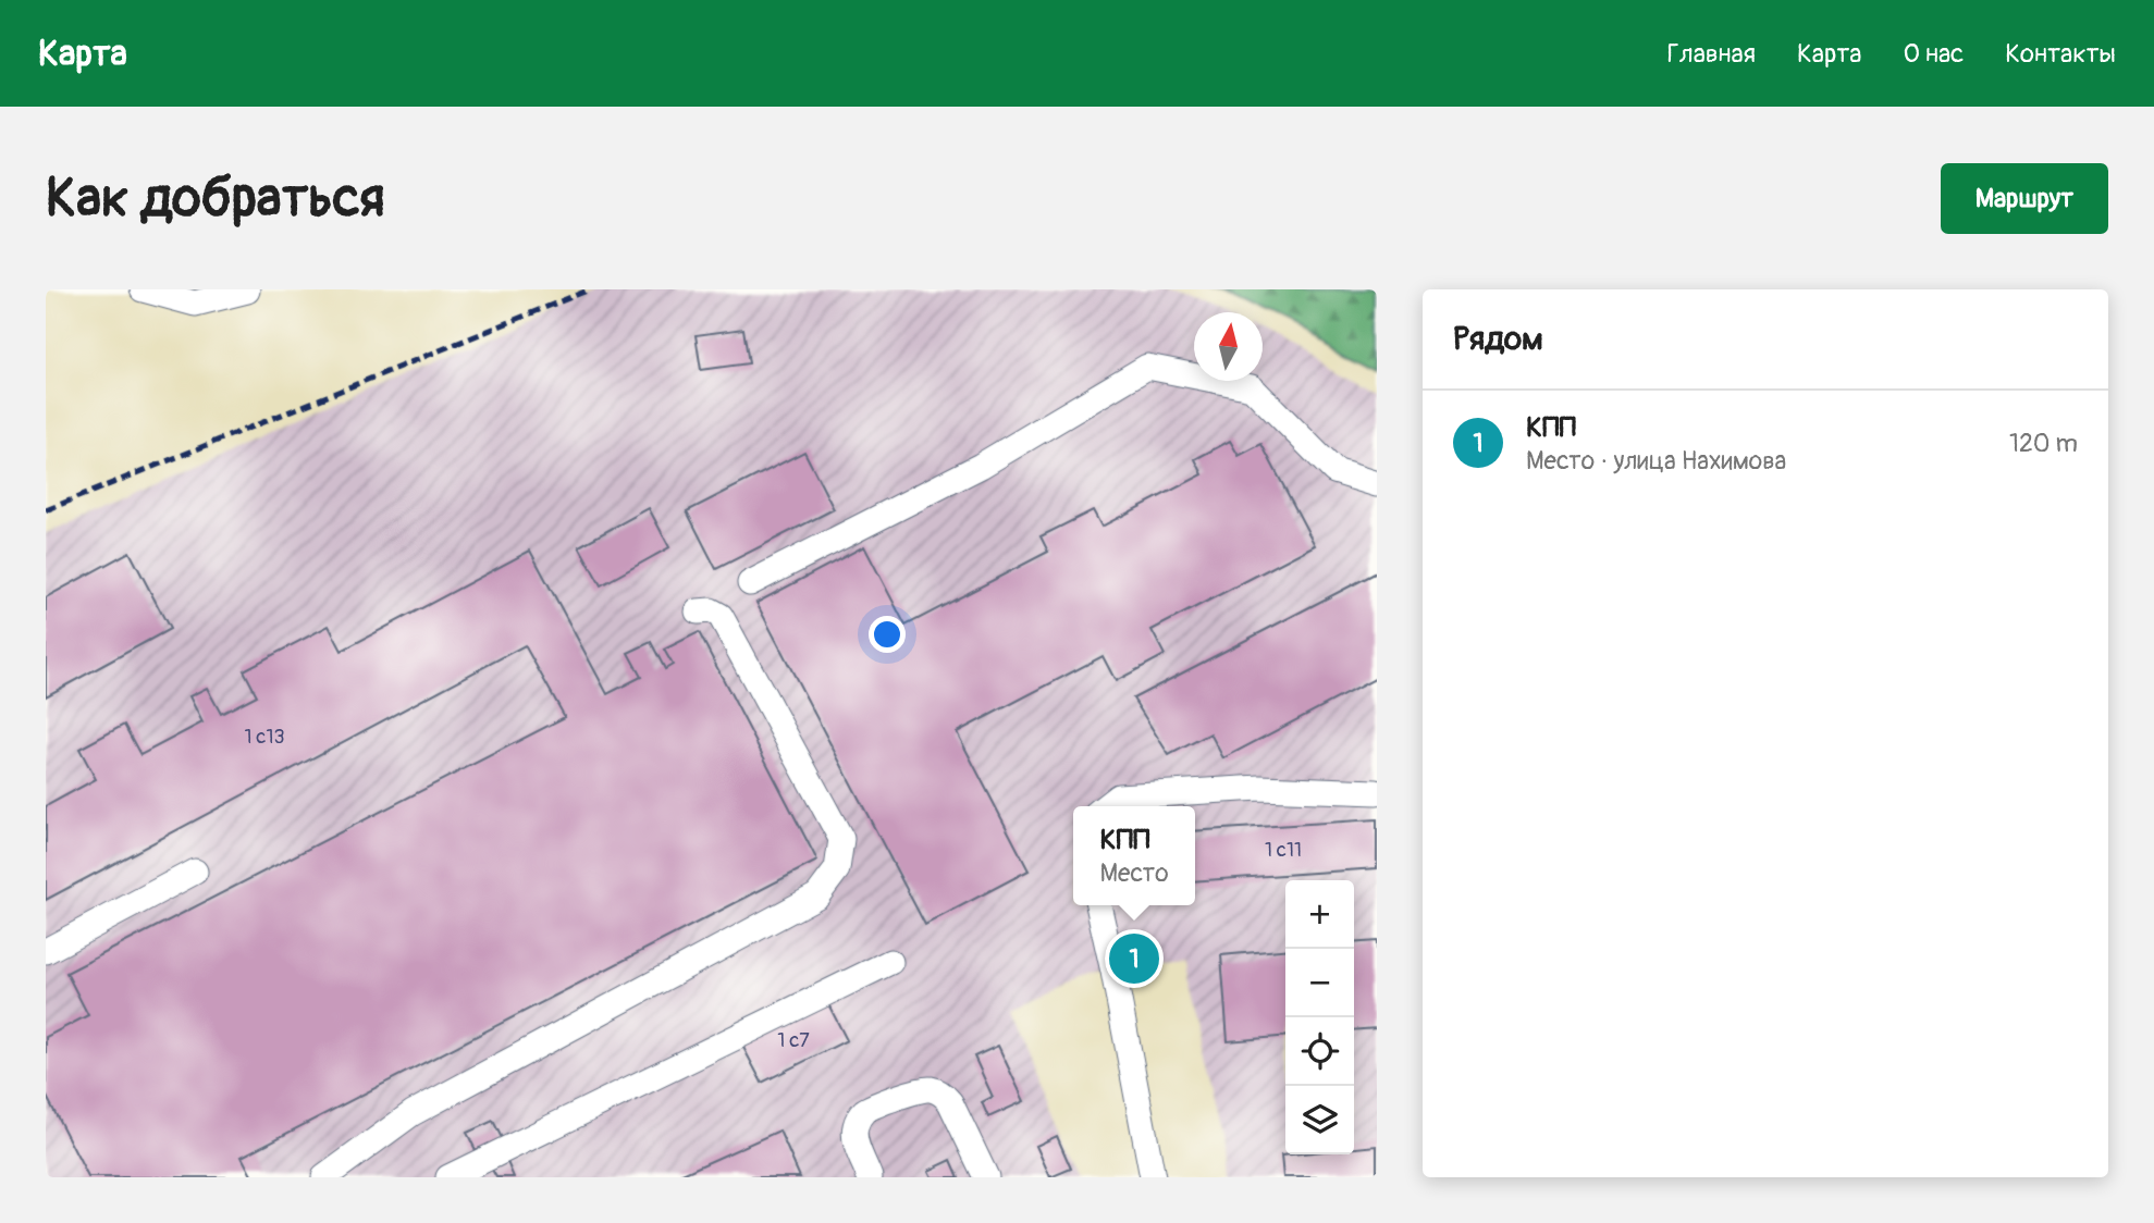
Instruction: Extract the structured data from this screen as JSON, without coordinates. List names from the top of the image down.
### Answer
{
  "house_numbers": ["1 с13", "1 с11", "1 с7"],
  "north": "top",
  "page": {
    "header": "Карта",
    "nav": [
      "Главная",
      "Карта",
      "О нас",
      "Контакты"
    ],
    "buttons": "Маршрут",
    "title": "Как добраться",
    "heading": "Рядом",
    "list": [
      {
        "mark": "1",
        "name": "КПП",
        "note": "Место · улица Нахимова",
        "value": "120 m"
      }
    ],
    "popup": ["КПП", "Место"],
    "map_buttons": ["+", "−"],
    "pins": "1"
  }
}
